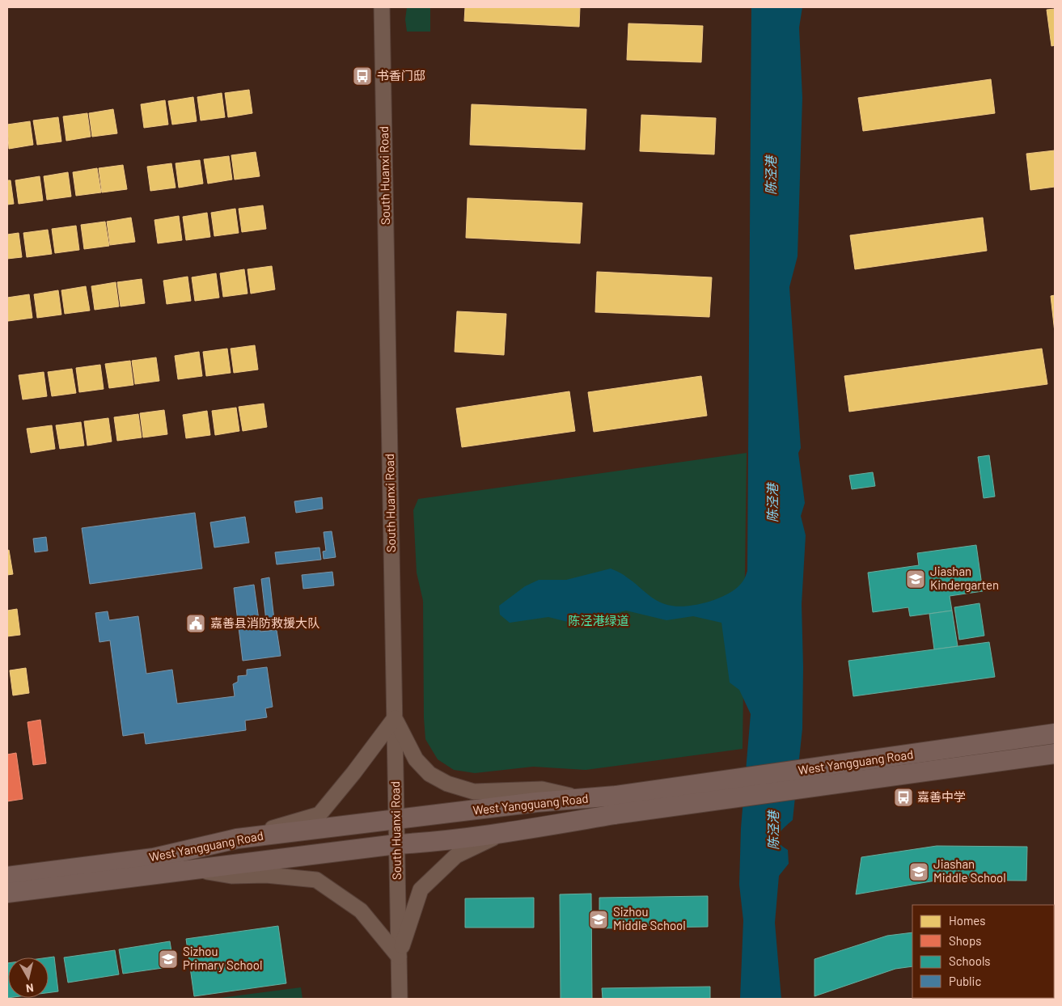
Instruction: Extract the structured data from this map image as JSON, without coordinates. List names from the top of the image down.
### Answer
{
  "streets": {
    "main road": ["West Yangguang Road"],
    "street": ["South Huanxi Road"]
  },
  "crossings": [
    ["South Huanxi Road", "West Yangguang Road"]
  ],
  "water": ["陈泾港"],
  "parks": ["陈泾港绿道"],
  "places": {
    "bus stop": ["书香门邸", "嘉善中学"],
    "school or university": [
      "Jiashan Kindergarten",
      "Jiashan Middle School",
      "Sizhou Middle School",
      "Sizhou Primary School"
    ],
    "public building": ["嘉善县消防救援大队"]
  },
  "legend": [
    "Homes",
    "Shops",
    "Schools",
    "Public"
  ],
  "north": "bottom"
}
